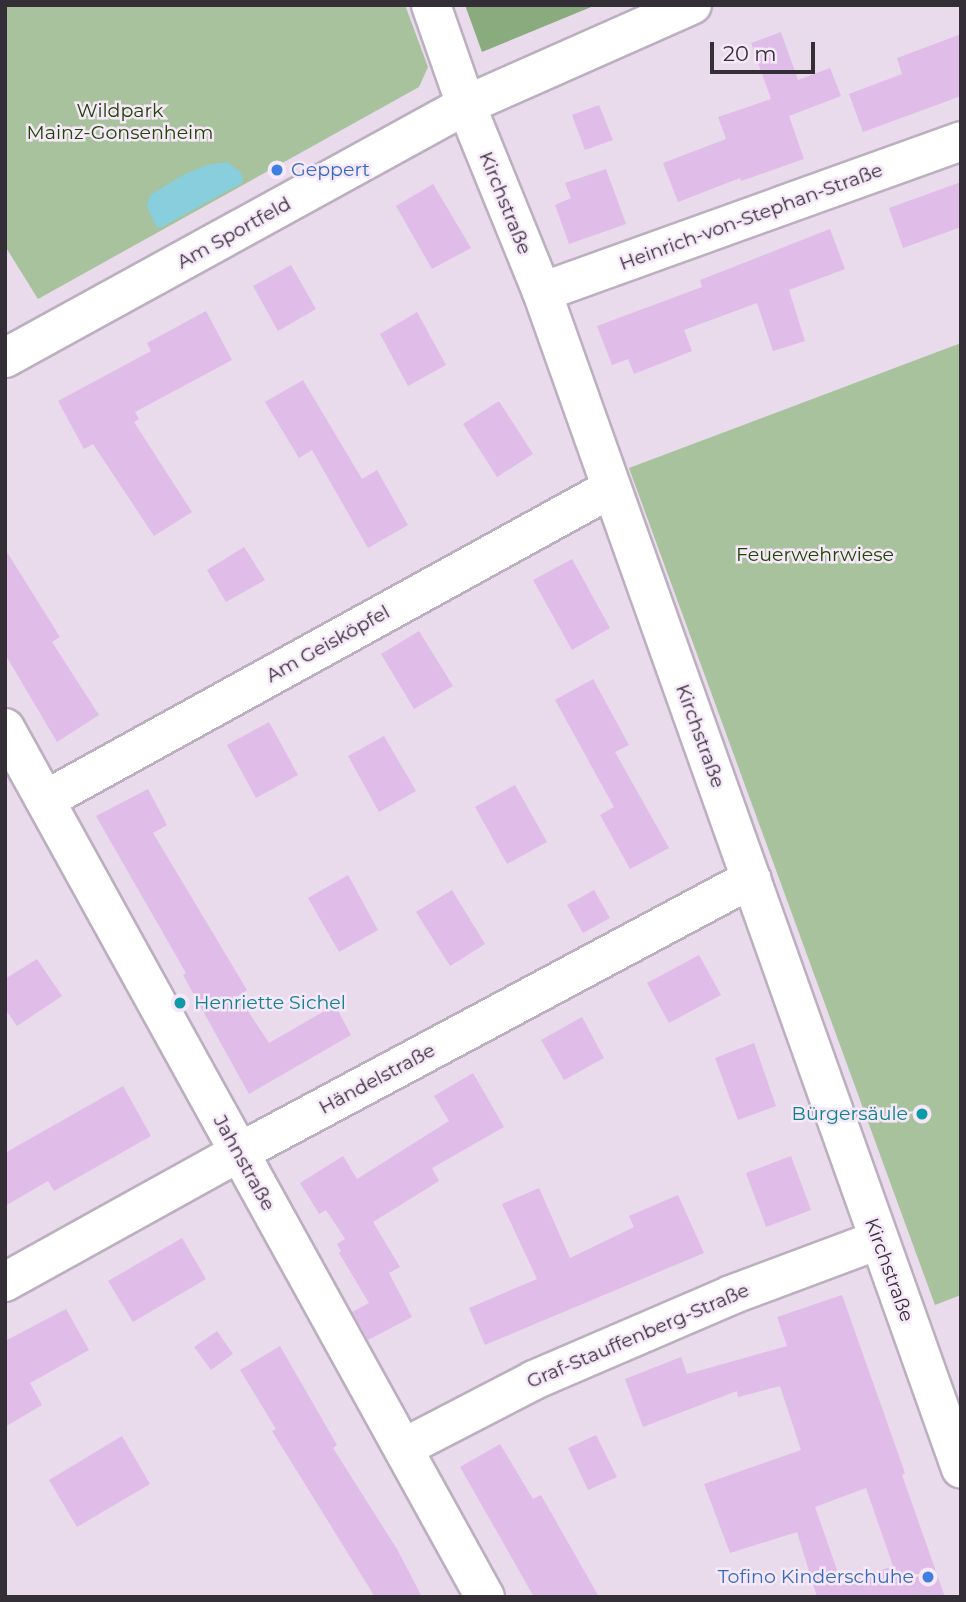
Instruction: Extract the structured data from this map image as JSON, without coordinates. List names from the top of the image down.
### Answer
{
  "streets": {
    "street": [
      "Kirchstraße",
      "Heinrich-von-Stephan-Straße",
      "Am Sportfeld",
      "Am Geisköpfel",
      "Händelstraße",
      "Jahnstraße",
      "Graf-Stauffenberg-Straße"
    ]
  },
  "crossings": [
    ["Kirchstraße", "Heinrich-von-Stephan-Straße"],
    ["Kirchstraße", "Am Sportfeld"],
    ["Kirchstraße", "Am Geisköpfel"],
    ["Kirchstraße", "Händelstraße"],
    ["Kirchstraße", "Graf-Stauffenberg-Straße"],
    ["Am Geisköpfel", "Jahnstraße"],
    ["Händelstraße", "Jahnstraße"],
    ["Jahnstraße", "Graf-Stauffenberg-Straße"]
  ],
  "parks": ["Wildpark Mainz-Gonsenheim", "Feuerwehrwiese"],
  "places": [
    "Geppert",
    "Henriette Sichel",
    "Bürgersäule",
    "Tofino Kinderschuhe"
  ],
  "scale_bar": "20 m"
}
